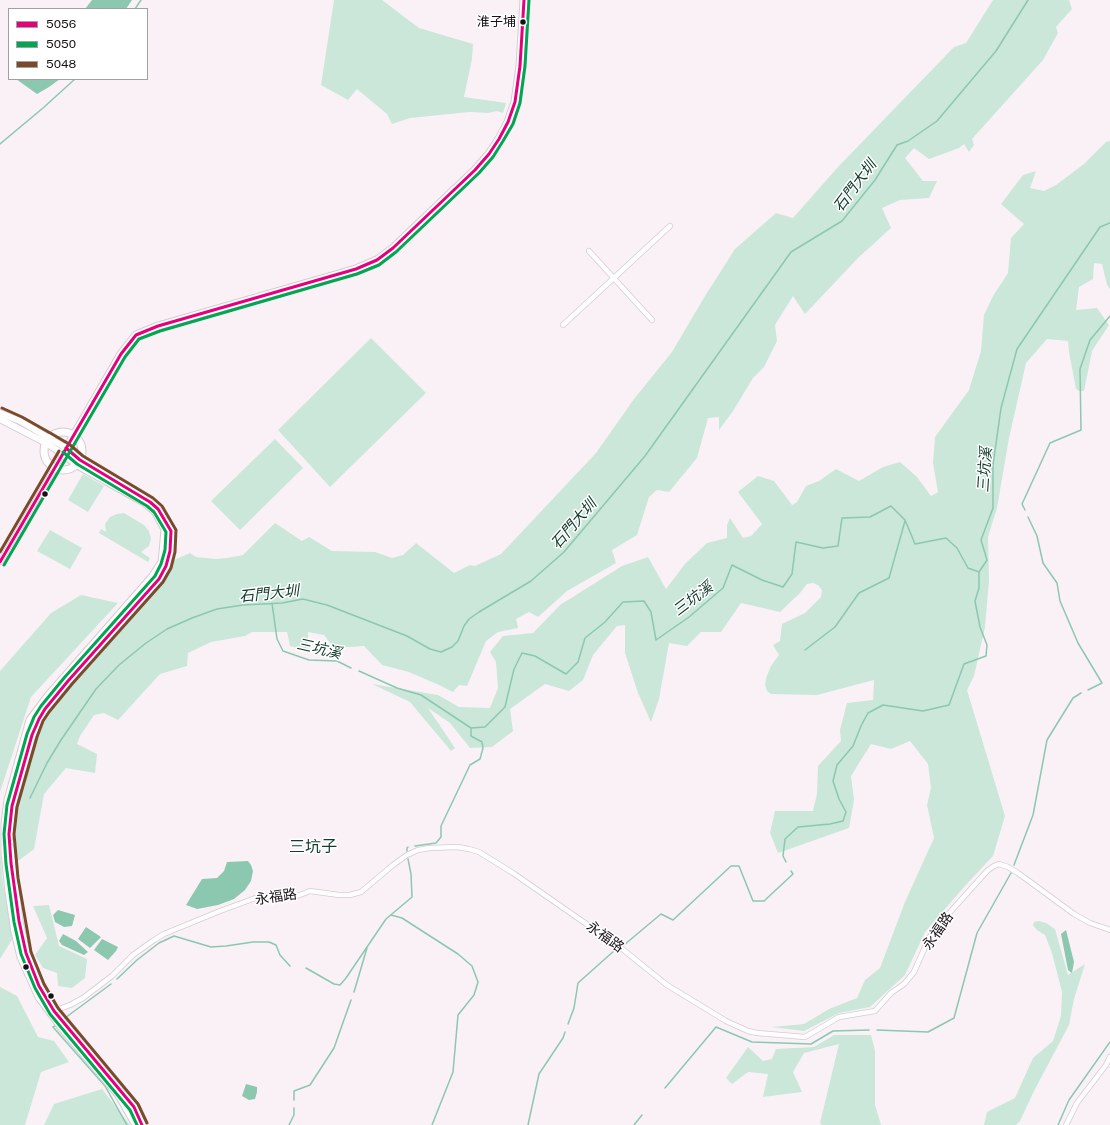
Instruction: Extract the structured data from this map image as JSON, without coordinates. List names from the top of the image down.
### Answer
{
  "streets": {
    "street": ["永福路"]
  },
  "districts": ["三坑子"],
  "water": ["石門大圳", "三坑溪"],
  "places": ["淮子埔"],
  "lines": ["transit line 5056", "transit line 5050", "transit line 5048"],
  "legend": ["5056", "5050", "5048"]
}
